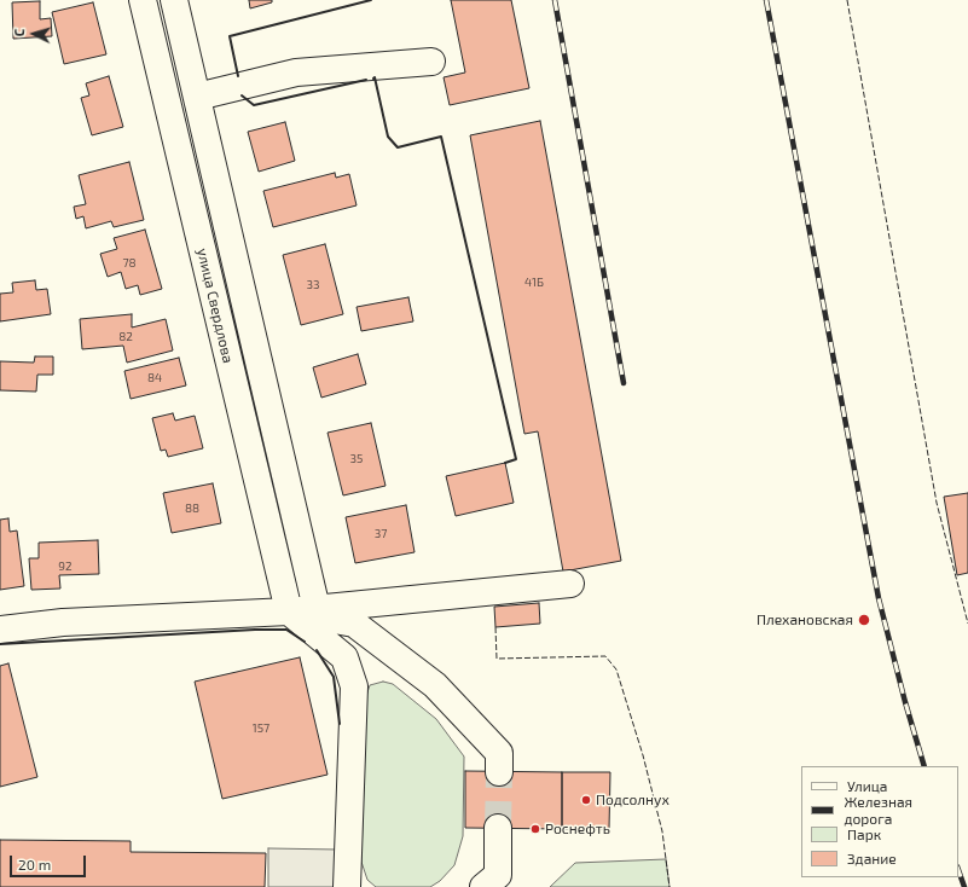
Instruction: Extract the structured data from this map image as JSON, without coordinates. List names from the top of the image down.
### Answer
{
  "streets": {
    "street": ["улица Свердлова"]
  },
  "places": ["Плехановская", "Подсолнух", "Роснефть"],
  "house_numbers": [
    "78",
    "41Б",
    "33",
    "82",
    "84",
    "35",
    "88",
    "37",
    "92",
    "157"
  ],
  "legend": [
    "Улица",
    "Железная дорога",
    "Парк",
    "Здание"
  ],
  "scale_bar": "20 m",
  "north": "left"
}
